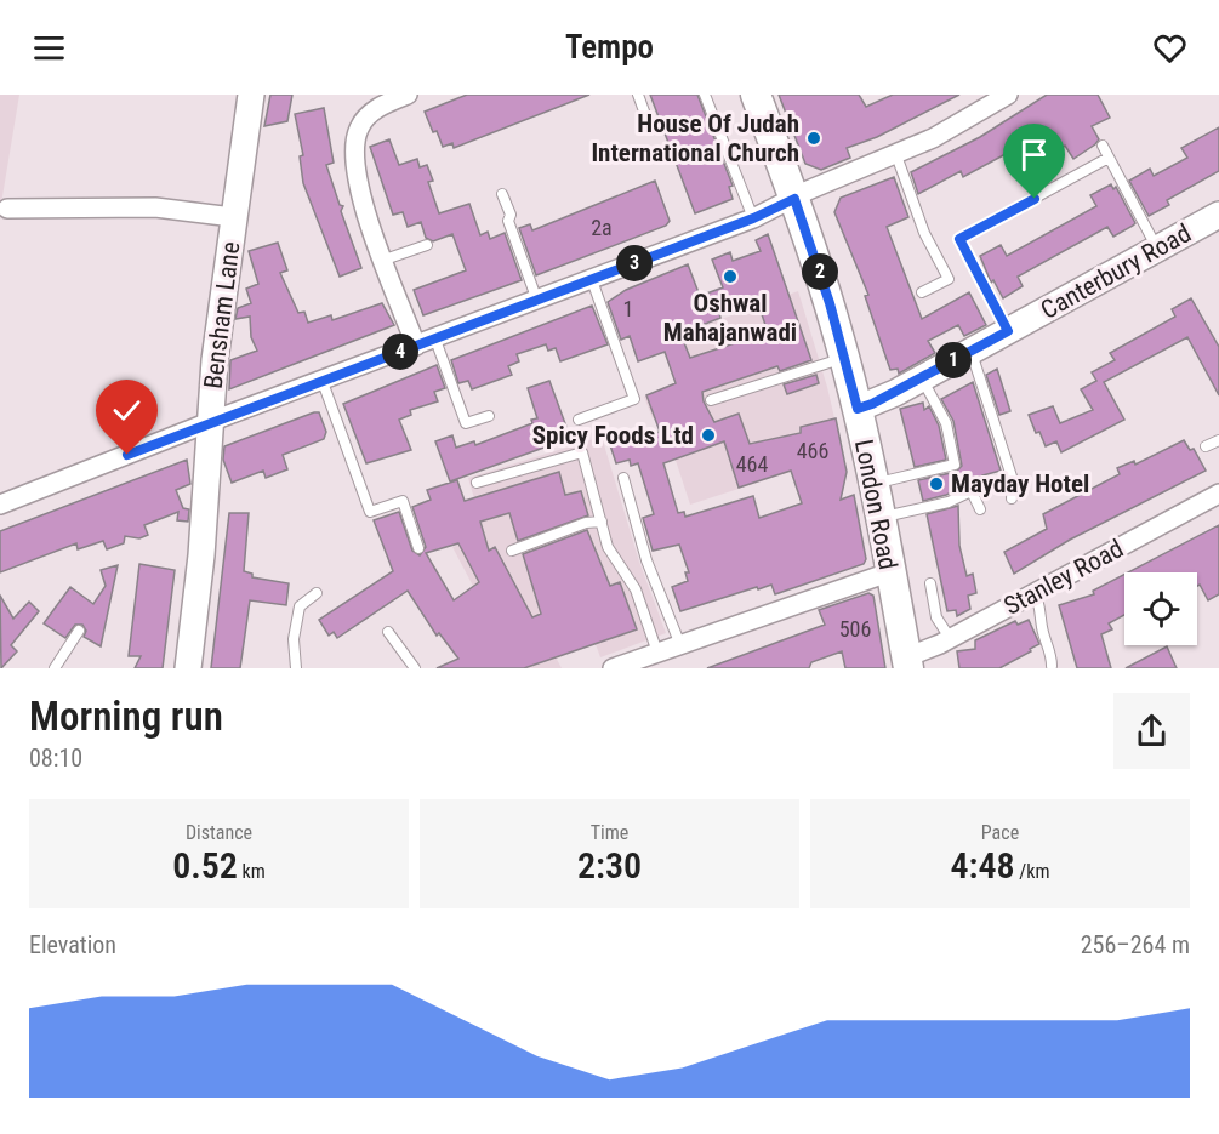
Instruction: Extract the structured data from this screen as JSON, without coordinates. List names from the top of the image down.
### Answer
{
  "streets": {
    "main road": ["London Road"],
    "street": ["Canterbury Road", "Bensham Lane", "Stanley Road"]
  },
  "crossings": [
    ["Canterbury Road", "London Road"],
    ["London Road", "Stanley Road"]
  ],
  "places": [
    "House Of Judah International Church",
    "Oshwal Mahajanwadi",
    "Spicy Foods Ltd",
    "Mayday Hotel"
  ],
  "house_numbers": [
    "2a",
    "1",
    "466",
    "464",
    "506"
  ],
  "page": {
    "header": "Tempo",
    "pins": [
      "3",
      "2",
      "4",
      "1"
    ],
    "heading": ["Morning run", "08:10"],
    "stats": [
      ["Distance", "0.52 km"],
      ["Time", "2:30"],
      ["Pace", "4:48 /km"]
    ],
    "chart": ["Elevation", "256–264 m"]
  }
}
